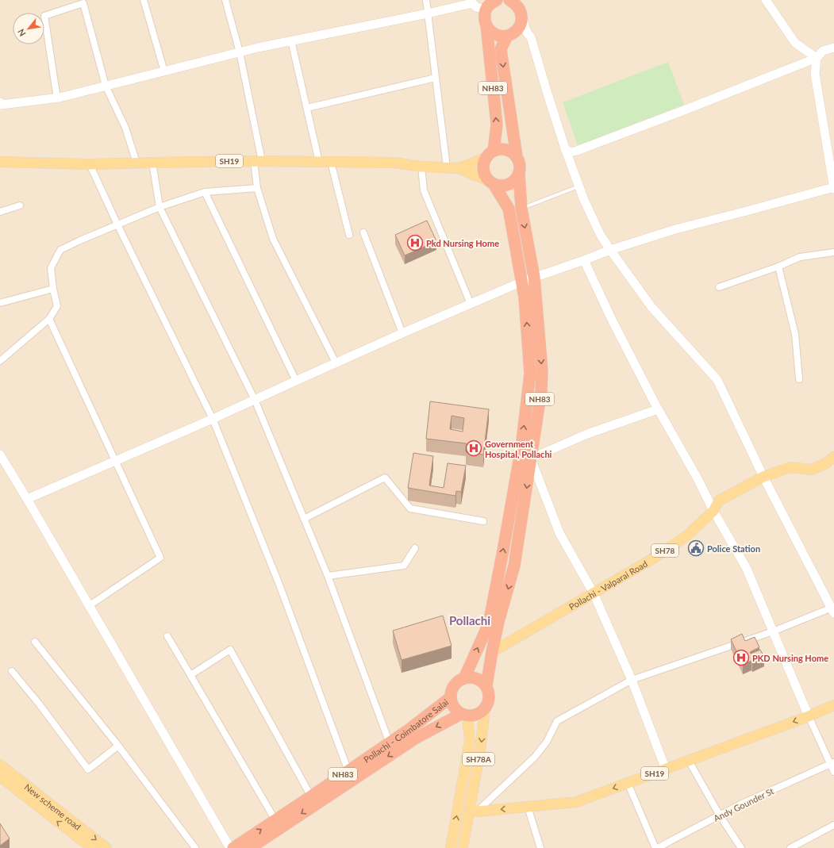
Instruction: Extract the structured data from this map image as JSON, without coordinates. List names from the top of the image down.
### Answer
{
  "streets": {
    "highway": ["NH83", "Pollachi - Coimbatore Salai"],
    "main road": [
      "SH19",
      "SH78",
      "Pollachi - Valparai Road",
      "SH78A",
      "New scheme road"
    ],
    "street": ["Andy Gounder St"]
  },
  "crossings": [
    ["NH83", "SH19"],
    ["NH83", "Pollachi - Valparai Road"],
    ["NH83", "Pollachi - Coimbatore Salai"],
    ["NH83", "SH78A"],
    ["SH19", "SH78A"],
    ["Pollachi - Coimbatore Salai", "SH78A"]
  ],
  "districts": ["Pollachi"],
  "places": {
    "hospital": ["Pkd Nursing Home", "Government Hospital, Pollachi", "PKD Nursing Home"],
    "public building": ["Police Station"]
  },
  "north": "bottom left"
}
